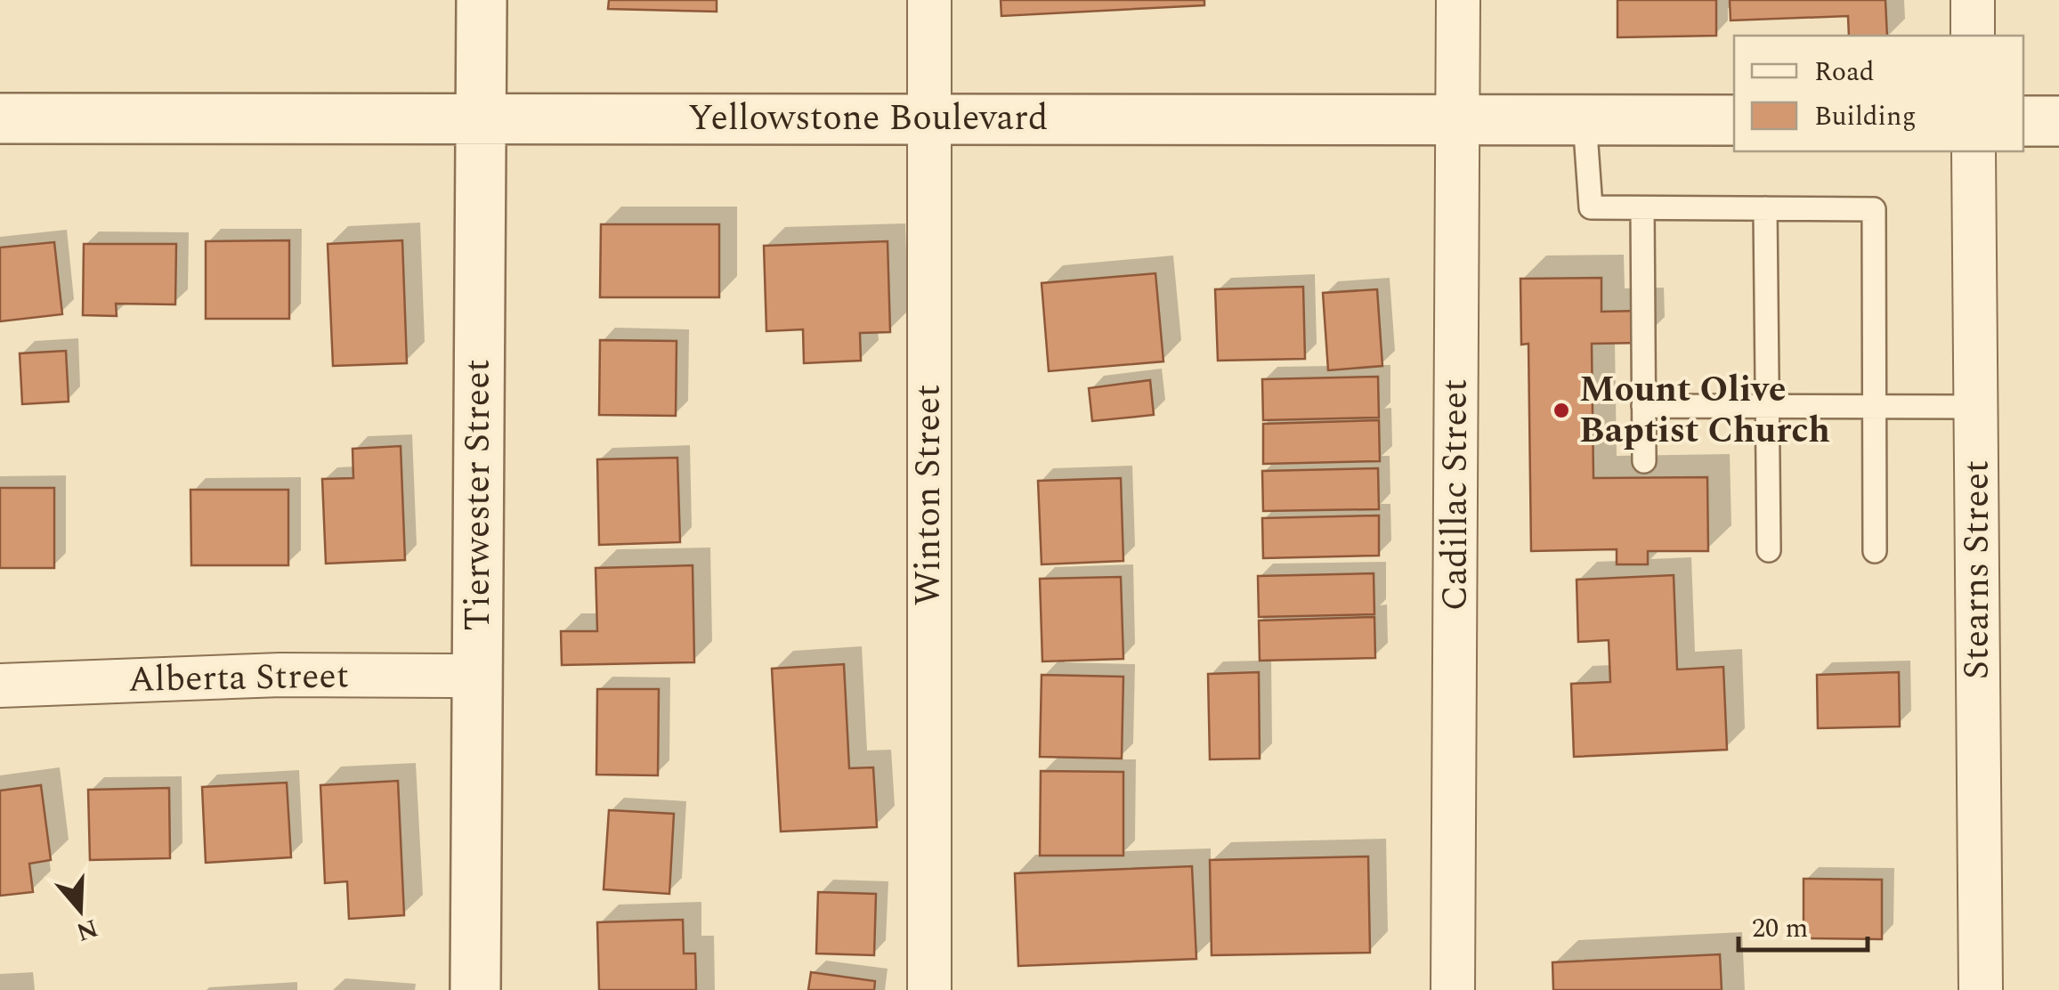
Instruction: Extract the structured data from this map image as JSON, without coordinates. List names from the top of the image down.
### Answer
{
  "streets": {
    "street": [
      "Yellowstone Boulevard",
      "Tierwester Street",
      "Winton Street",
      "Cadillac Street",
      "Stearns Street",
      "Alberta Street"
    ]
  },
  "crossings": [
    ["Yellowstone Boulevard", "Tierwester Street"],
    ["Yellowstone Boulevard", "Winton Street"],
    ["Yellowstone Boulevard", "Cadillac Street"],
    ["Tierwester Street", "Alberta Street"]
  ],
  "places": ["Mount Olive Baptist Church"],
  "legend": ["Road", "Building"],
  "scale_bar": "20 m",
  "north": "bottom"
}
